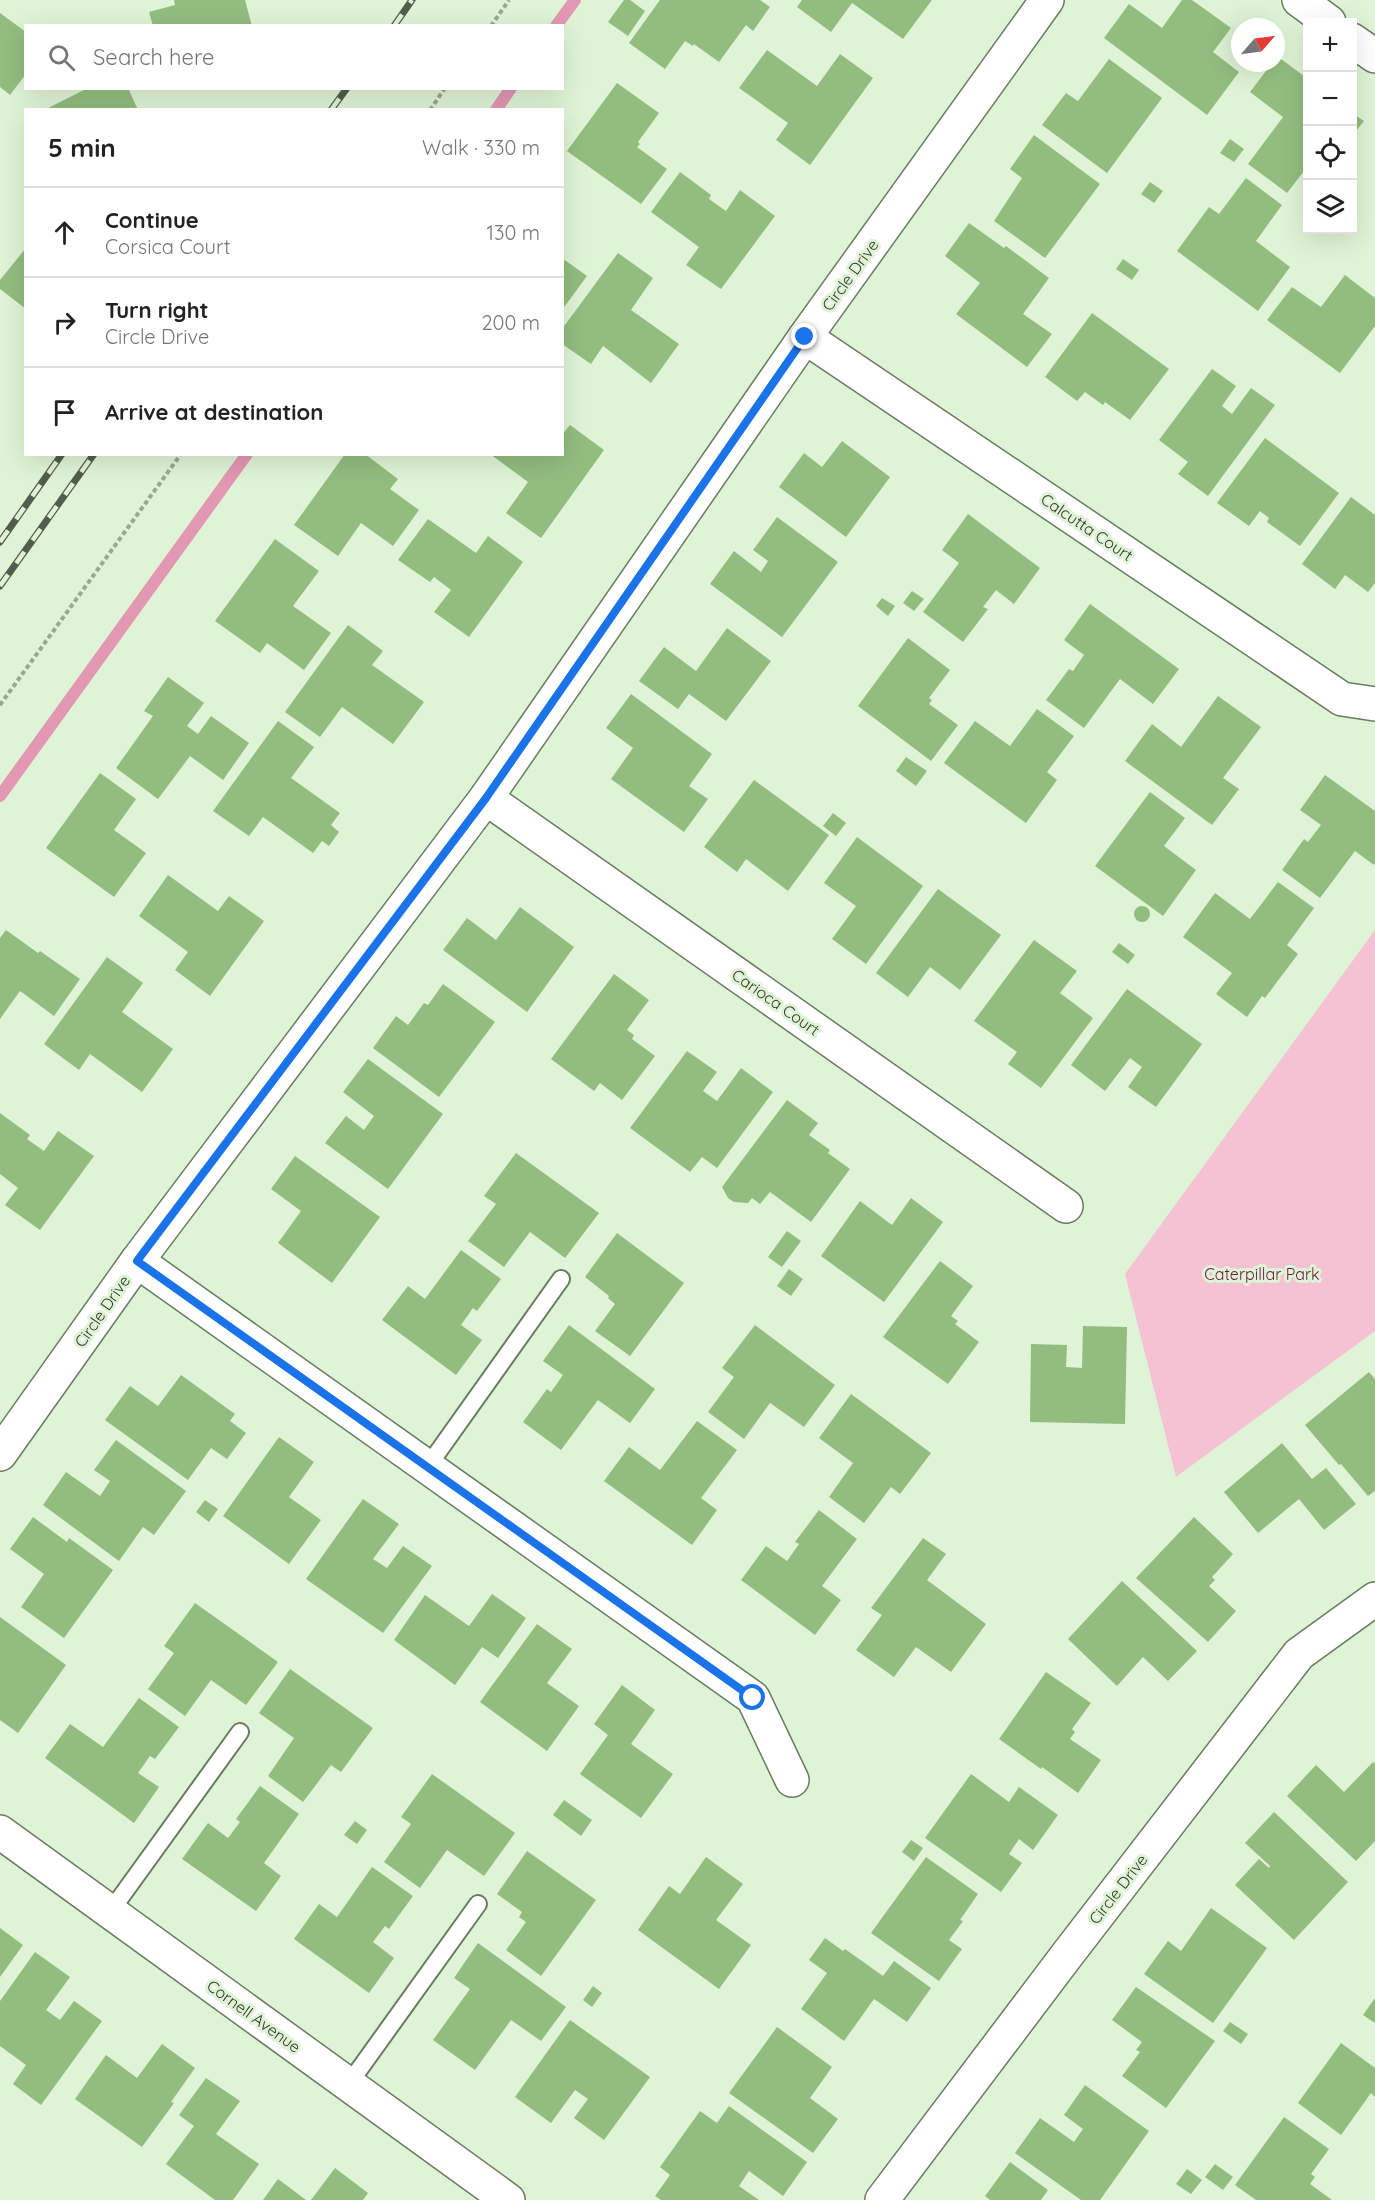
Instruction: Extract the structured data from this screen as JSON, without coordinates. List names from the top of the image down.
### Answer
{
  "streets": {
    "street": [
      "Circle Drive",
      "Calcutta Court",
      "Carioca Court",
      "Cornell Avenue"
    ]
  },
  "crossings": [
    ["Circle Drive", "Calcutta Court"],
    ["Circle Drive", "Carioca Court"]
  ],
  "parks": ["Caterpillar Park"],
  "north": "top right",
  "page": {
    "map_buttons": ["+", "−"],
    "search": "Search here",
    "heading": ["5 min", "Walk · 330 m"],
    "list": [
      ["Continue", "Corsica Court", "130 m"],
      ["Turn right", "Circle Drive", "200 m"],
      "Arrive at destination"
    ]
  }
}
